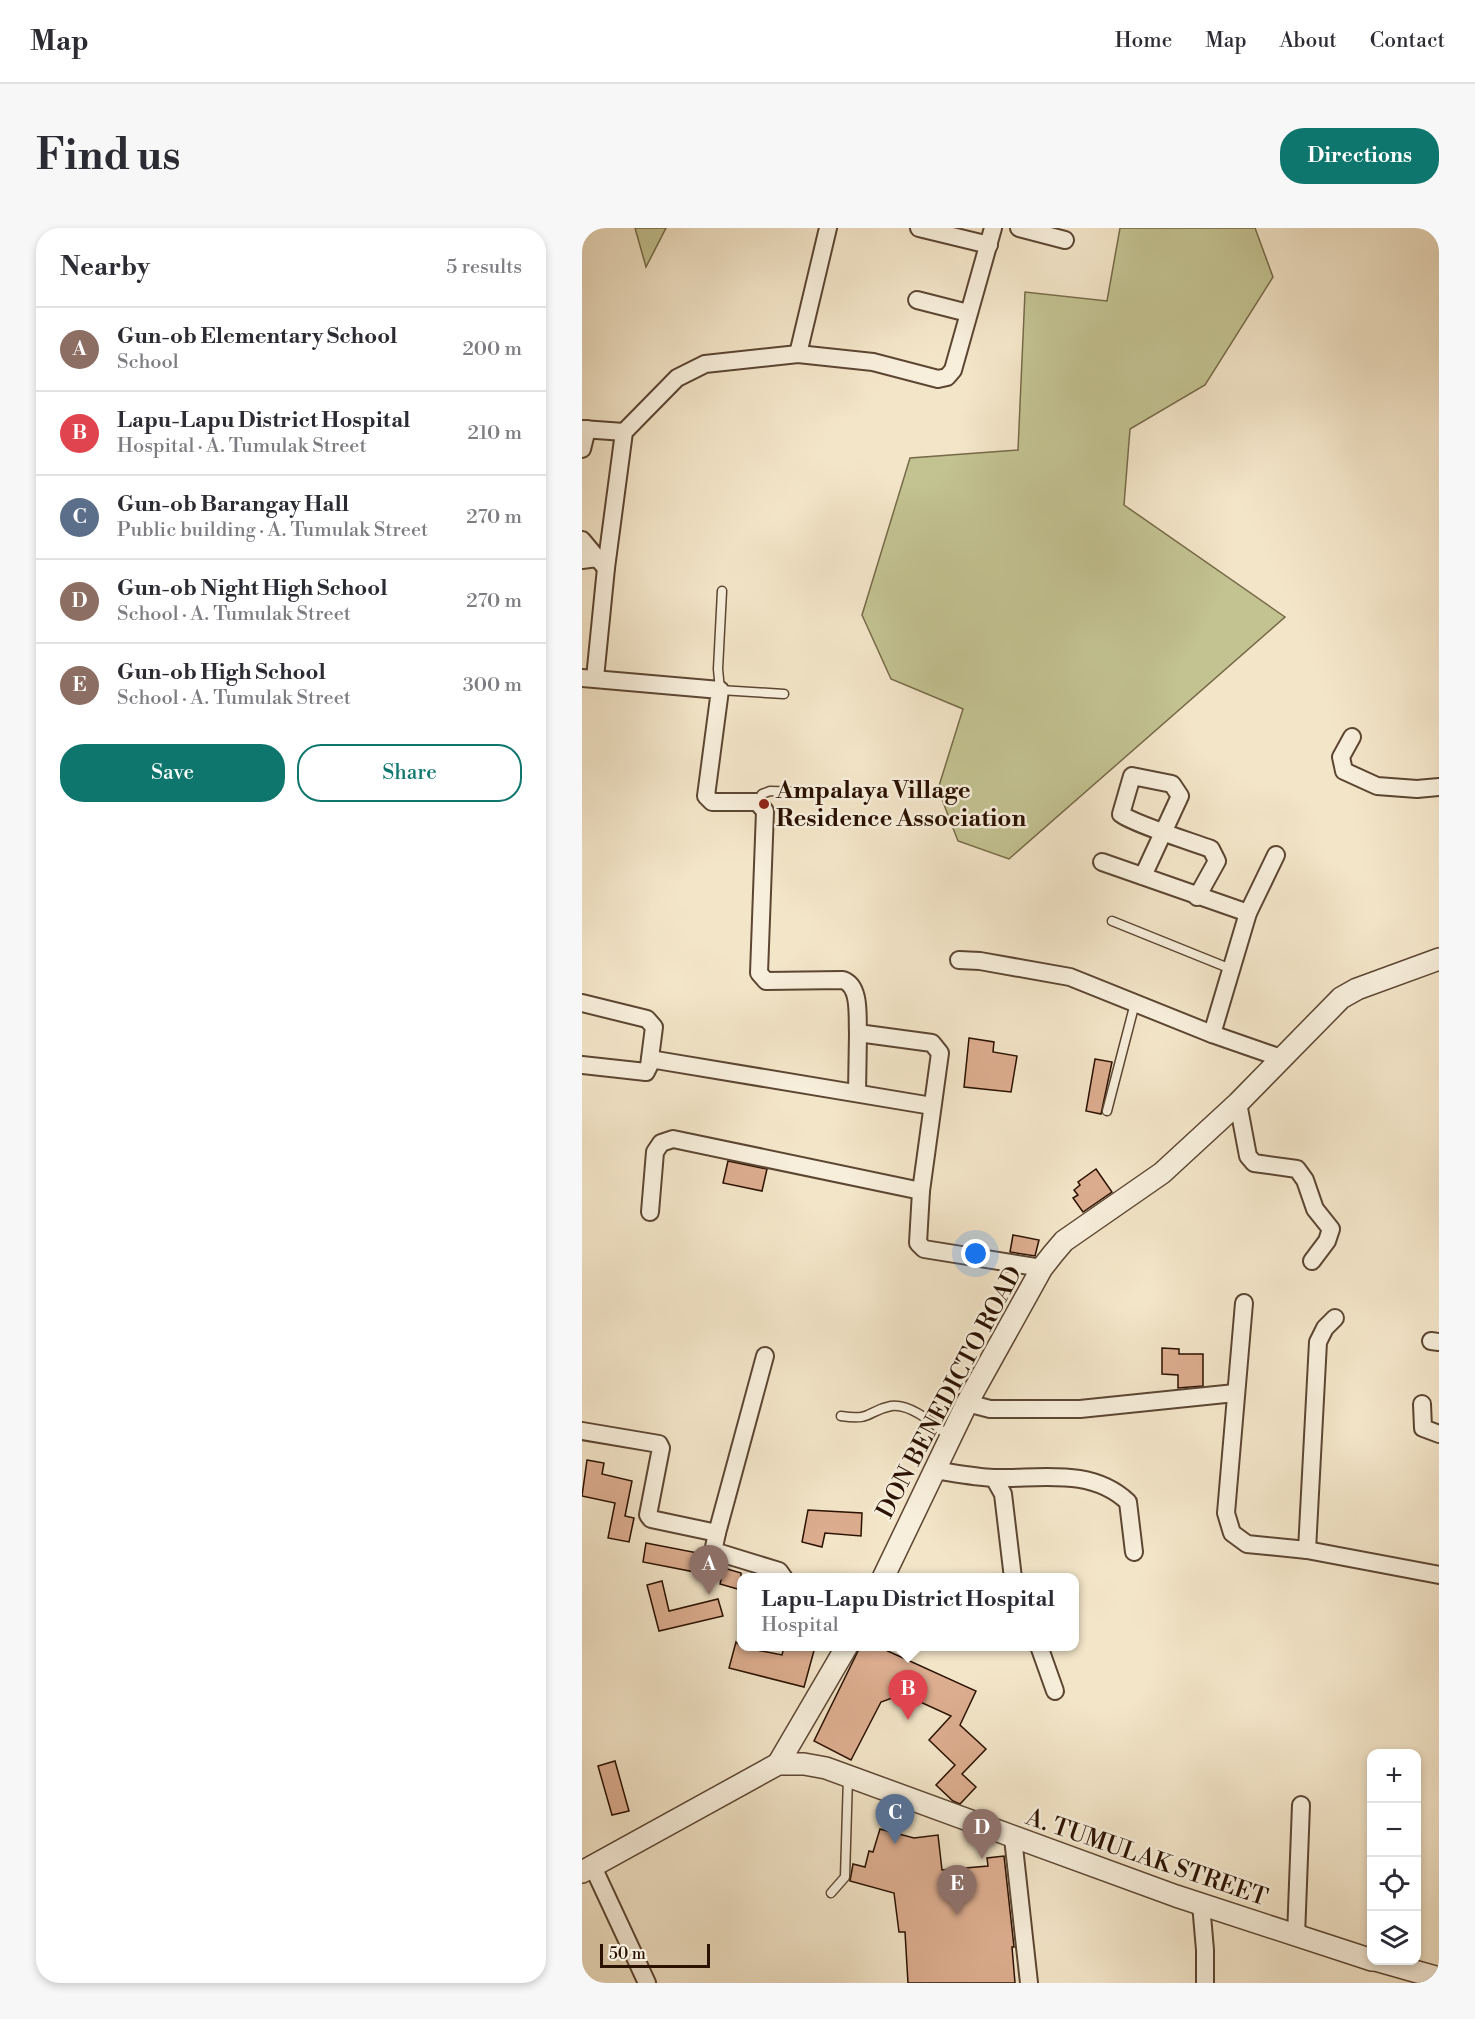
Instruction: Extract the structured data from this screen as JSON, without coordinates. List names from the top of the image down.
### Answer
{
  "streets": {
    "street": ["DON BENEDICTO ROAD", "A. TUMULAK STREET"]
  },
  "places": ["Ampalaya Village Residence Association"],
  "scale_bar": "50 m",
  "page": {
    "header": "Map",
    "nav": [
      "Home",
      "Map",
      "About",
      "Contact"
    ],
    "buttons": [
      "Directions",
      ["Save", "Share"]
    ],
    "title": "Find us",
    "heading": ["Nearby", "5 results"],
    "list": [
      {
        "mark": "A",
        "name": "Gun-ob Elementary School",
        "note": "School",
        "value": "200 m"
      },
      {
        "mark": "B",
        "name": "Lapu-Lapu District Hospital",
        "note": "Hospital · A. Tumulak Street",
        "value": "210 m"
      },
      {
        "mark": "C",
        "name": "Gun-ob Barangay Hall",
        "note": "Public building · A. Tumulak Street",
        "value": "270 m"
      },
      {
        "mark": "D",
        "name": "Gun-ob Night High School",
        "note": "School · A. Tumulak Street",
        "value": "270 m"
      },
      {
        "mark": "E",
        "name": "Gun-ob High School",
        "note": "School · A. Tumulak Street",
        "value": "300 m"
      }
    ],
    "pins": [
      "A",
      "B",
      "C",
      "D",
      "E"
    ],
    "popup": ["Lapu-Lapu District Hospital", "Hospital"],
    "map_buttons": ["+", "−"],
    "scale": "50 m"
  }
}
